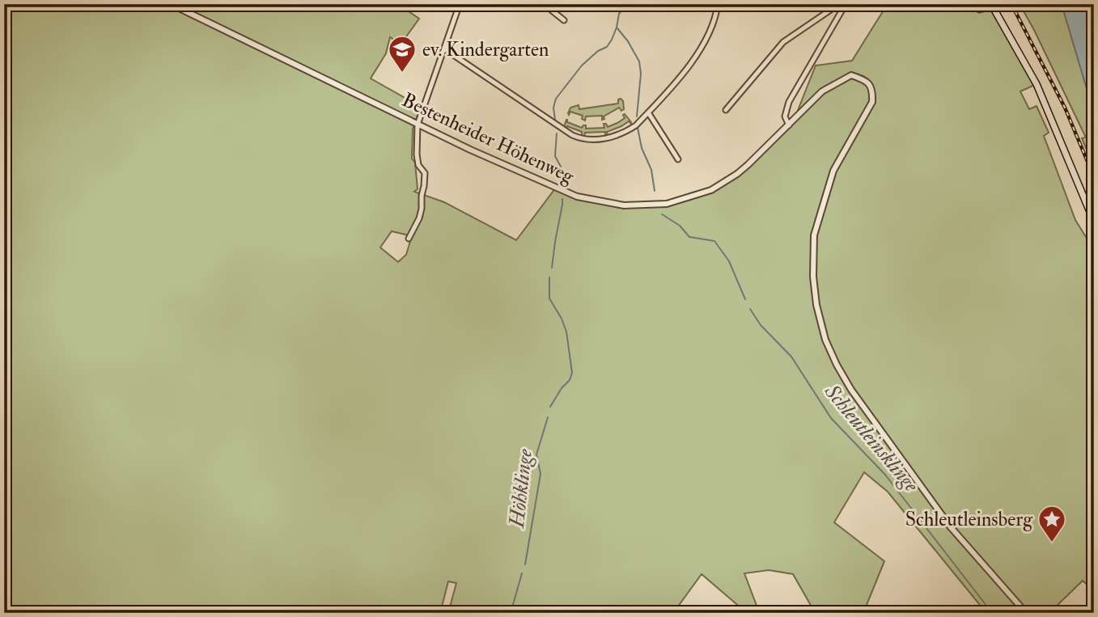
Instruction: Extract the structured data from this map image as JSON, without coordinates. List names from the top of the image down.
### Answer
{
  "streets": {
    "street": ["Bestenheider Höhenweg"]
  },
  "water": ["Schleutleinsklinge", "Höhklinge"],
  "places": {
    "school or university": ["ev. Kindergarten"],
    "place": ["Schleutleinsberg"]
  }
}
